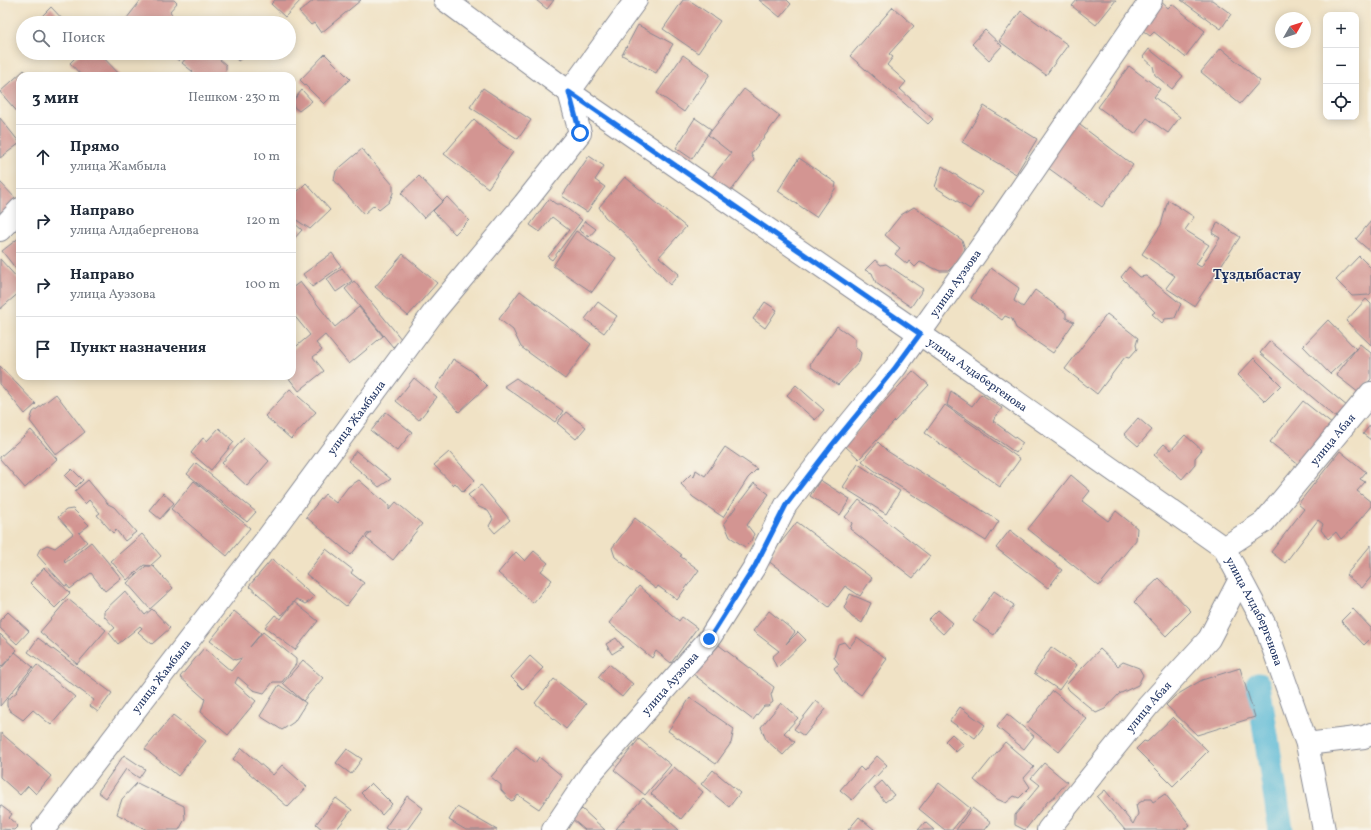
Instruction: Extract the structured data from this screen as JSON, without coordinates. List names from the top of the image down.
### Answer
{
  "streets": {
    "street": [
      "улица Ауэзова",
      "улица Алдабергенова",
      "улица Жамбыла",
      "улица Абая"
    ]
  },
  "crossings": [
    ["улица Ауэзова", "улица Алдабергенова"],
    ["улица Алдабергенова", "улица Жамбыла"],
    ["улица Алдабергенова", "улица Абая"]
  ],
  "districts": ["Тұздыбастау"],
  "north": "top right",
  "page": {
    "map_buttons": ["+", "−"],
    "search": "Поиск",
    "heading": ["3 мин", "Пешком · 230 m"],
    "list": [
      ["Прямо", "улица Жамбыла", "10 m"],
      ["Направо", "улица Алдабергенова", "120 m"],
      ["Направо", "улица Ауэзова", "100 m"],
      "Пункт назначения"
    ]
  }
}
